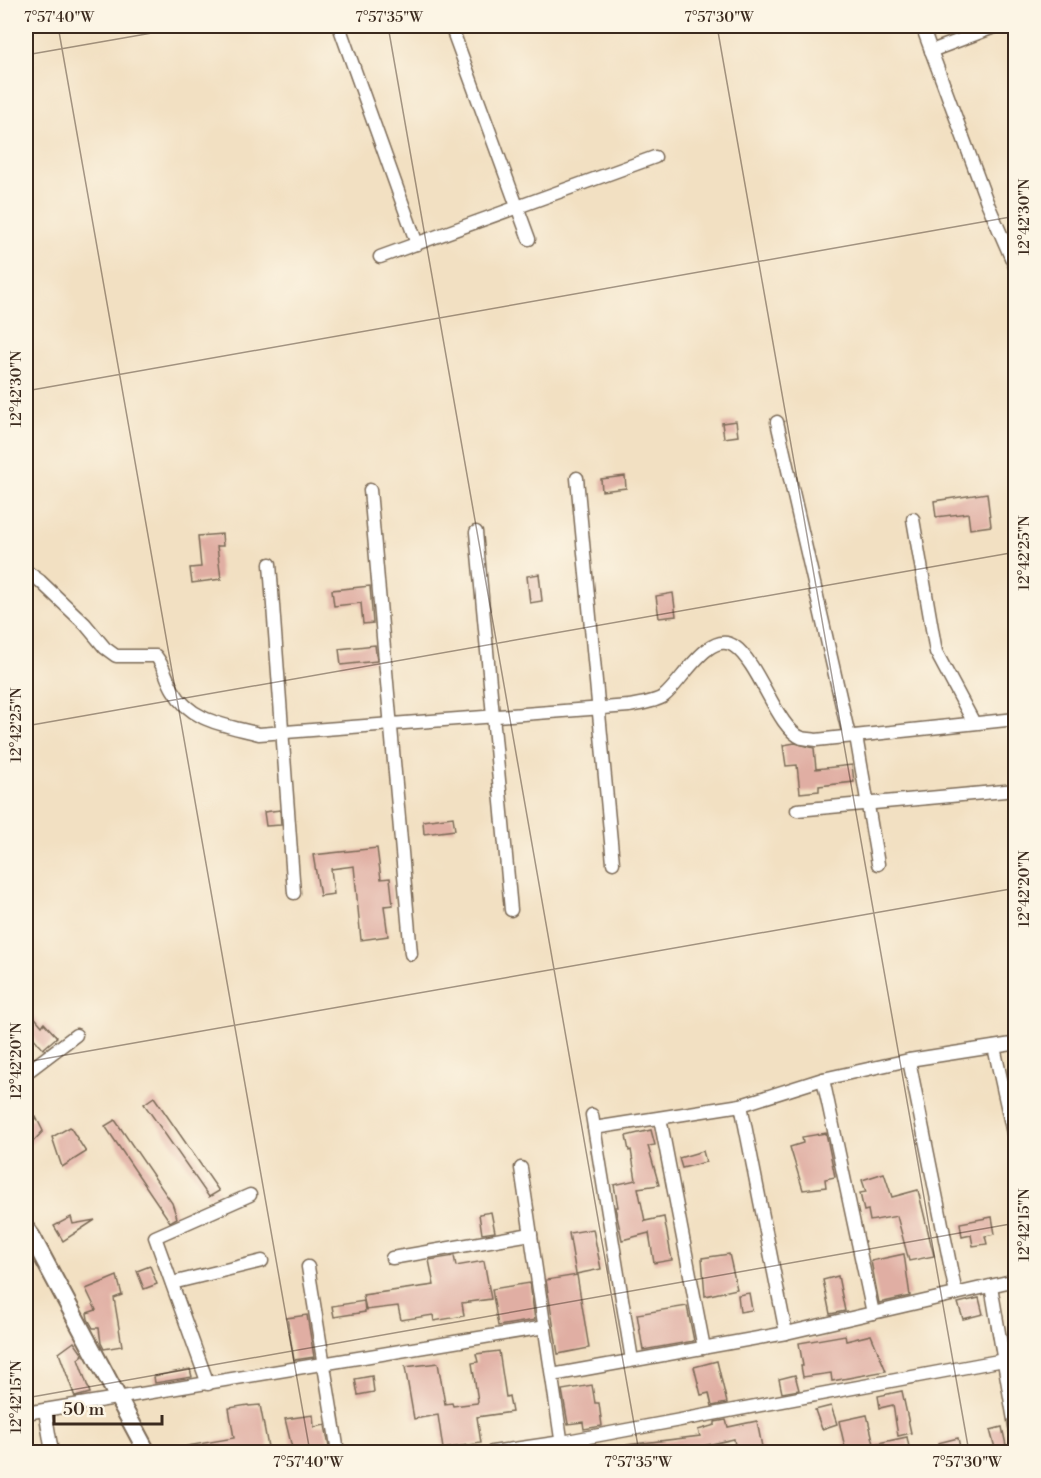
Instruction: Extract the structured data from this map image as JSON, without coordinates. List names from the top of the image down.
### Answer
{
  "scale_bar": "50 m",
  "coordinates": [
    "7°57'40\"W",
    "7°57'35\"W",
    "7°57'30\"W",
    "12°42'30\"N",
    "12°42'25\"N",
    "12°42'20\"N",
    "12°42'15\"N"
  ]
}
